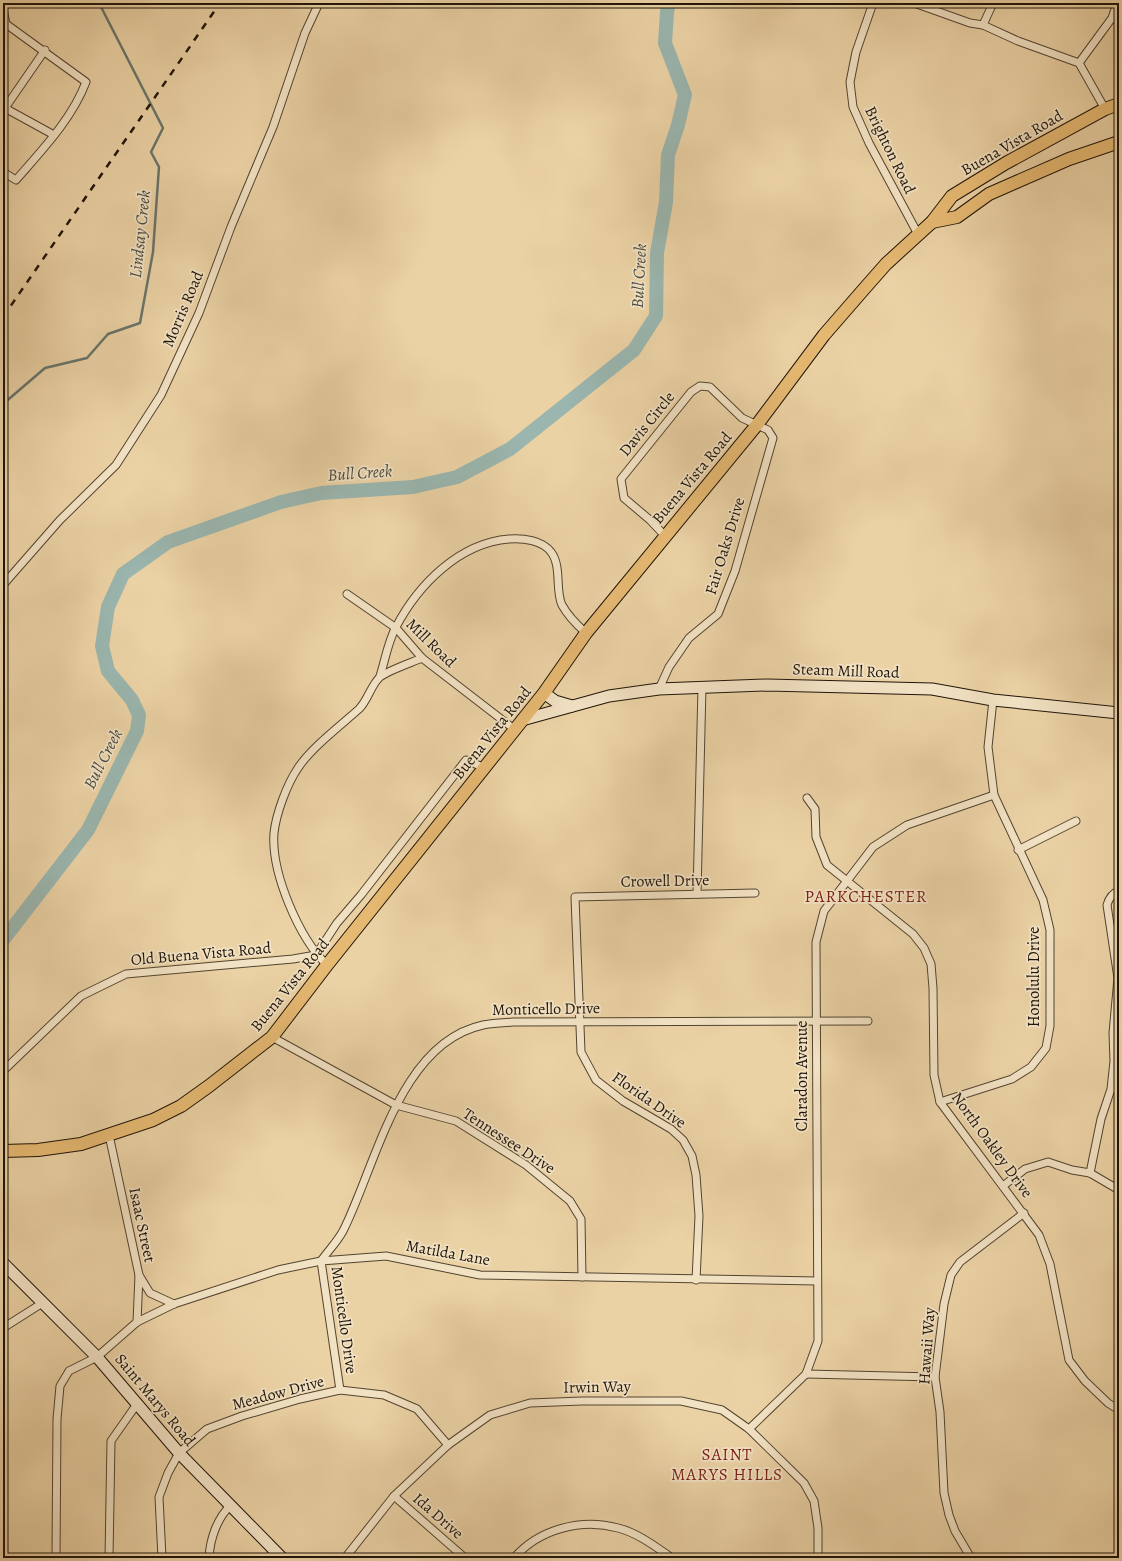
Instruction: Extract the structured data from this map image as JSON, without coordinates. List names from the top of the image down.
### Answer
{
  "streets": {
    "main road": ["Buena Vista Road"],
    "street": [
      "Brighton Road",
      "Morris Road",
      "Davis Circle",
      "Fair Oaks Drive",
      "Mill Road",
      "Steam Mill Road",
      "Crowell Drive",
      "Old Buena Vista Road",
      "Honolulu Drive",
      "Monticello Drive",
      "Claradon Avenue",
      "Florida Drive",
      "Tennessee Drive",
      "North Oakley Drive",
      "Isaac Street",
      "Matilda Lane",
      "Hawaii Way",
      "Irwin Way",
      "Meadow Drive",
      "Saint Marys Road",
      "Ida Drive"
    ]
  },
  "crossings": [
    ["Buena Vista Road", "Brighton Road"],
    ["Buena Vista Road", "Davis Circle"],
    ["Buena Vista Road", "Fair Oaks Drive"],
    ["Buena Vista Road", "Mill Road"],
    ["Buena Vista Road", "Steam Mill Road"],
    ["Buena Vista Road", "Tennessee Drive"],
    ["Buena Vista Road", "Isaac Street"],
    ["Davis Circle", "Fair Oaks Drive"],
    ["Fair Oaks Drive", "Steam Mill Road"],
    ["Steam Mill Road", "Honolulu Drive"],
    ["Crowell Drive", "Florida Drive"],
    ["Honolulu Drive", "Claradon Avenue"],
    ["Honolulu Drive", "North Oakley Drive"],
    ["Monticello Drive", "Claradon Avenue"],
    ["Monticello Drive", "Florida Drive"],
    ["Monticello Drive", "Tennessee Drive"],
    ["Monticello Drive", "Matilda Lane"],
    ["Monticello Drive", "Meadow Drive"],
    ["Claradon Avenue", "North Oakley Drive"],
    ["Claradon Avenue", "Matilda Lane"],
    ["Claradon Avenue", "Irwin Way"],
    ["Florida Drive", "Matilda Lane"],
    ["Tennessee Drive", "Matilda Lane"],
    ["North Oakley Drive", "Hawaii Way"],
    ["Isaac Street", "Matilda Lane"],
    ["Matilda Lane", "Saint Marys Road"],
    ["Irwin Way", "Meadow Drive"],
    ["Irwin Way", "Ida Drive"],
    ["Meadow Drive", "Saint Marys Road"]
  ],
  "districts": ["PARKCHESTER", "SAINT MARYS HILLS"],
  "water": ["Lindsay Creek", "Bull Creek"]
}
